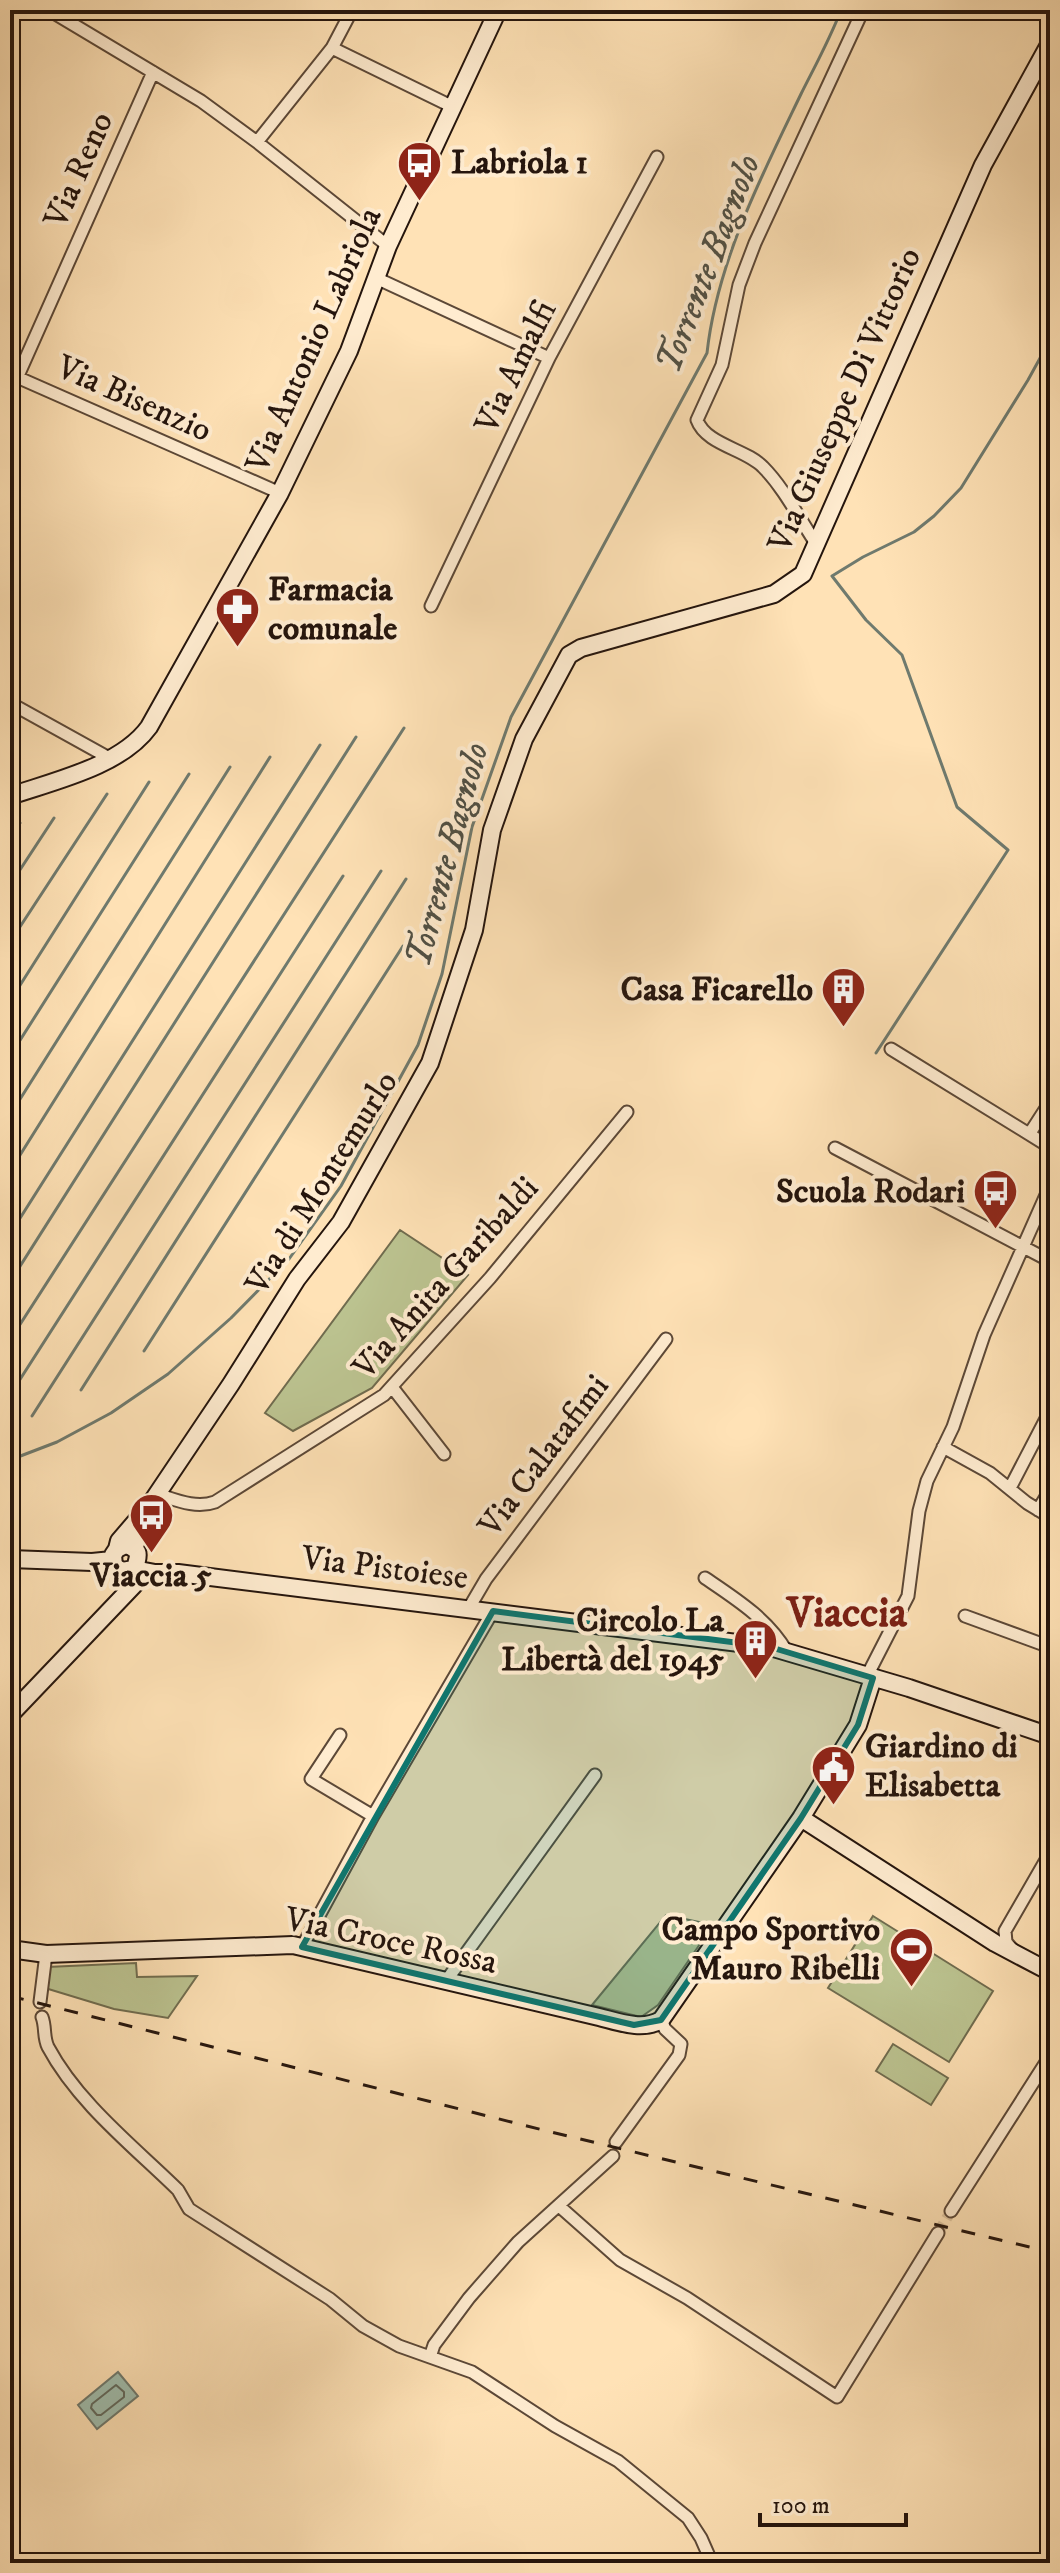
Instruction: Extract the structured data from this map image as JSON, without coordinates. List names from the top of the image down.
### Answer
{
  "streets": {
    "street": [
      "Via Reno",
      "Via Antonio Labriola",
      "Via Amalfi",
      "Via Bisenzio",
      "Via Giuseppe Di Vittorio",
      "Via di Montemurlo",
      "Via Anita Garibaldi",
      "Via Calatafimi",
      "Via Pistoiese",
      "Via Croce Rossa"
    ]
  },
  "crossings": [
    ["Via Reno", "Via Bisenzio"],
    ["Via Antonio Labriola", "Via Bisenzio"],
    ["Via Giuseppe Di Vittorio", "Via di Montemurlo"],
    ["Via di Montemurlo", "Via Anita Garibaldi"],
    ["Via di Montemurlo", "Via Pistoiese"],
    ["Via Calatafimi", "Via Pistoiese"]
  ],
  "districts": ["Viaccia"],
  "water": ["Torrente Bagnolo"],
  "places": {
    "bus stop": ["Labriola 1", "Scuola Rodari", "Viaccia 5"],
    "pharmacy": ["Farmacia comunale"],
    "building": ["Casa Ficarello", "Circolo La Libertà del 1945"],
    "public building": ["Giardino di Elisabetta"],
    "sports": ["Campo Sportivo Mauro Ribelli"]
  },
  "scale_bar": "100 m"
}
